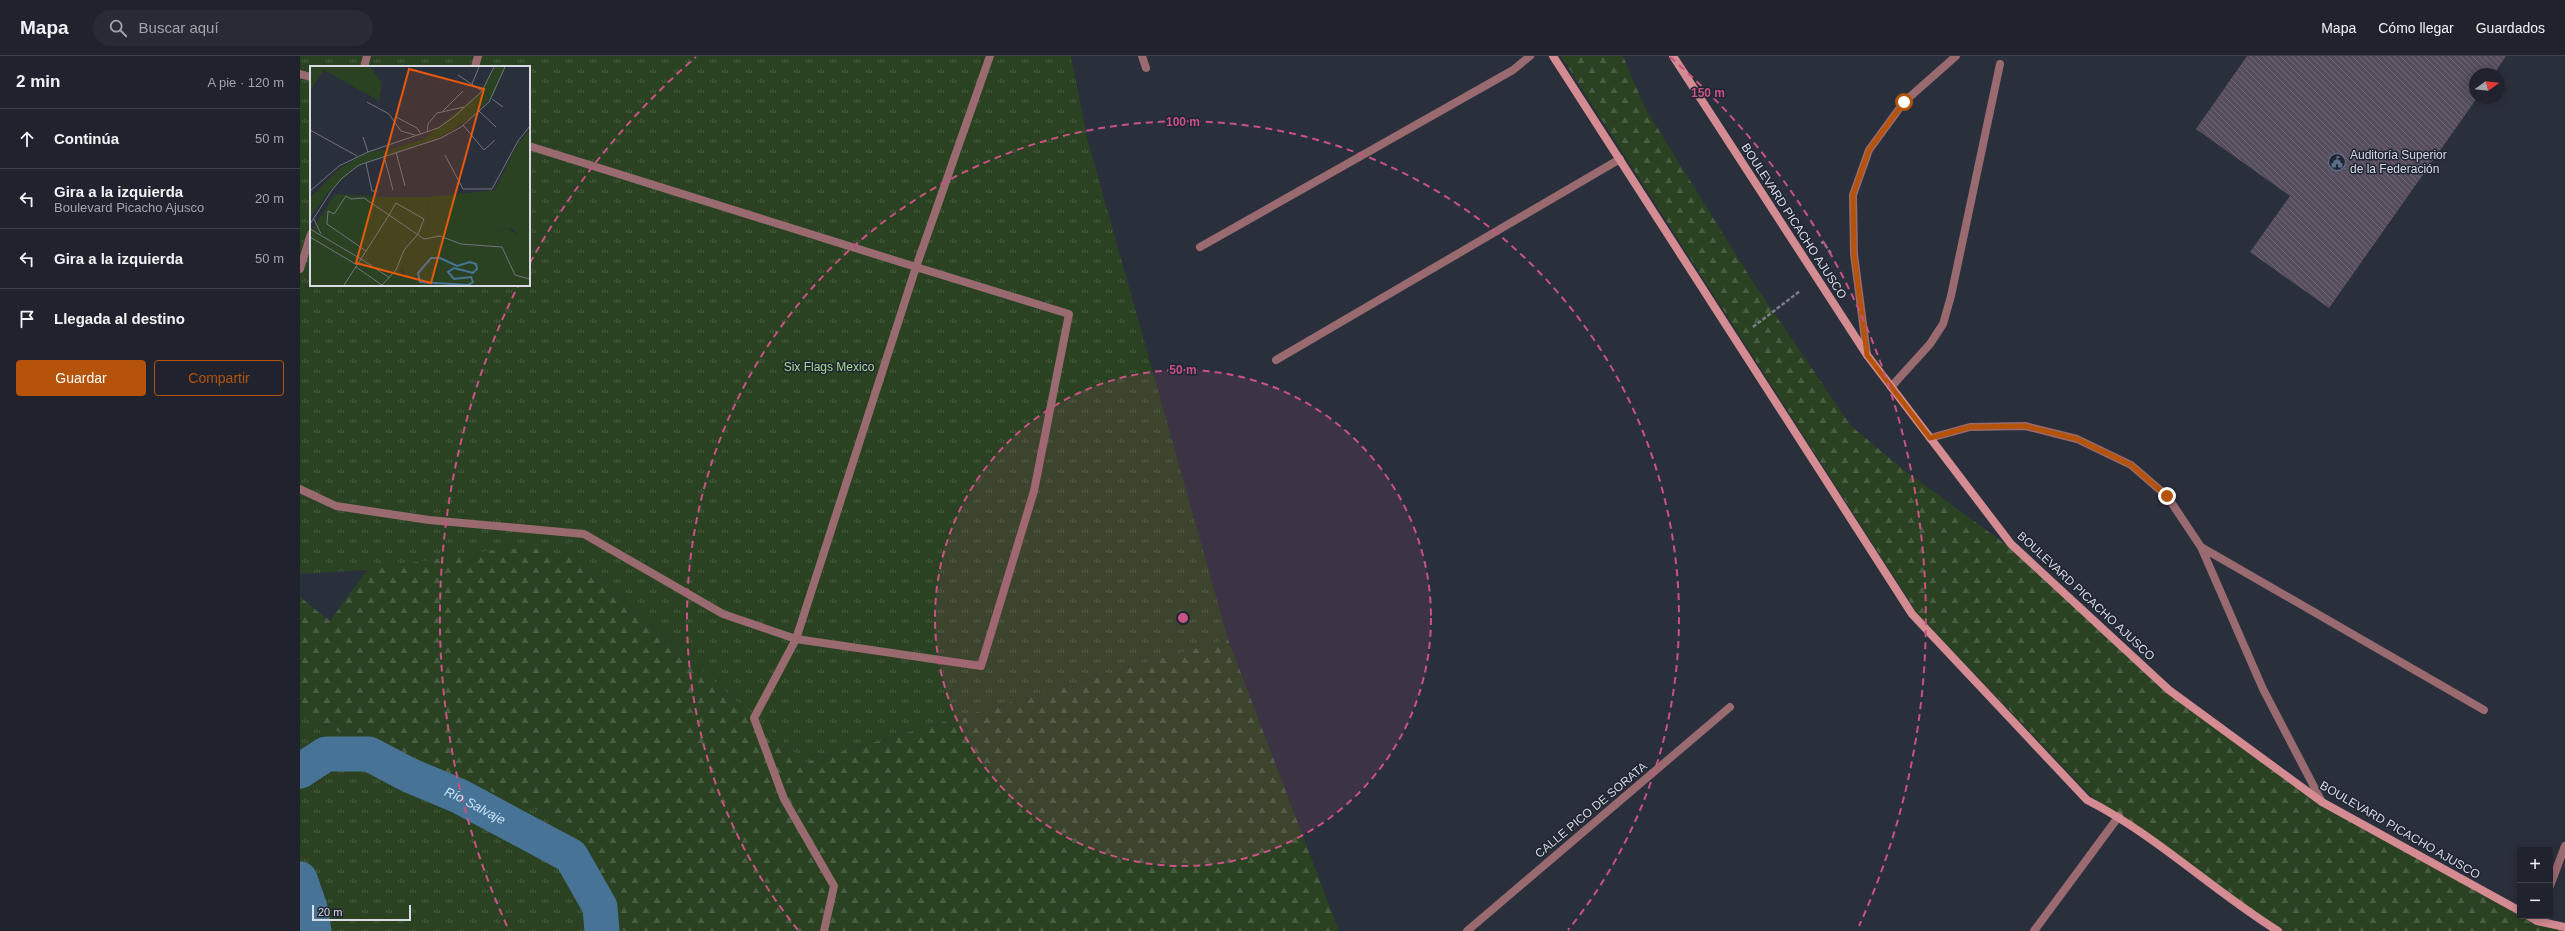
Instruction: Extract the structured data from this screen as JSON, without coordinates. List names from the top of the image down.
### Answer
{
  "streets": {
    "main road": ["BOULEVARD PICACHO AJUSCO"],
    "street": ["CALLE PICO DE SORATA"]
  },
  "water": ["Río Salvaje"],
  "parks": ["Six Flags Mexico"],
  "places": {
    "public building": ["Auditoría Superior de la Federación"]
  },
  "scale_bar": "20 m",
  "north": "right",
  "page": {
    "header": "Mapa",
    "search": "Buscar aquí",
    "nav": ["Mapa", "Cómo llegar", "Guardados"],
    "heading": ["2 min", "A pie · 120 m"],
    "list": [
      ["Continúa", "50 m"],
      ["Gira a la izquierda", "Boulevard Picacho Ajusco", "20 m"],
      ["Gira a la izquierda", "50 m"],
      "Llegada al destino"
    ],
    "buttons": ["Guardar", "Compartir"],
    "map_buttons": ["+", "−"],
    "scale": "20 m"
  },
  "rings": ["150 m", "100 m", "50 m"]
}
